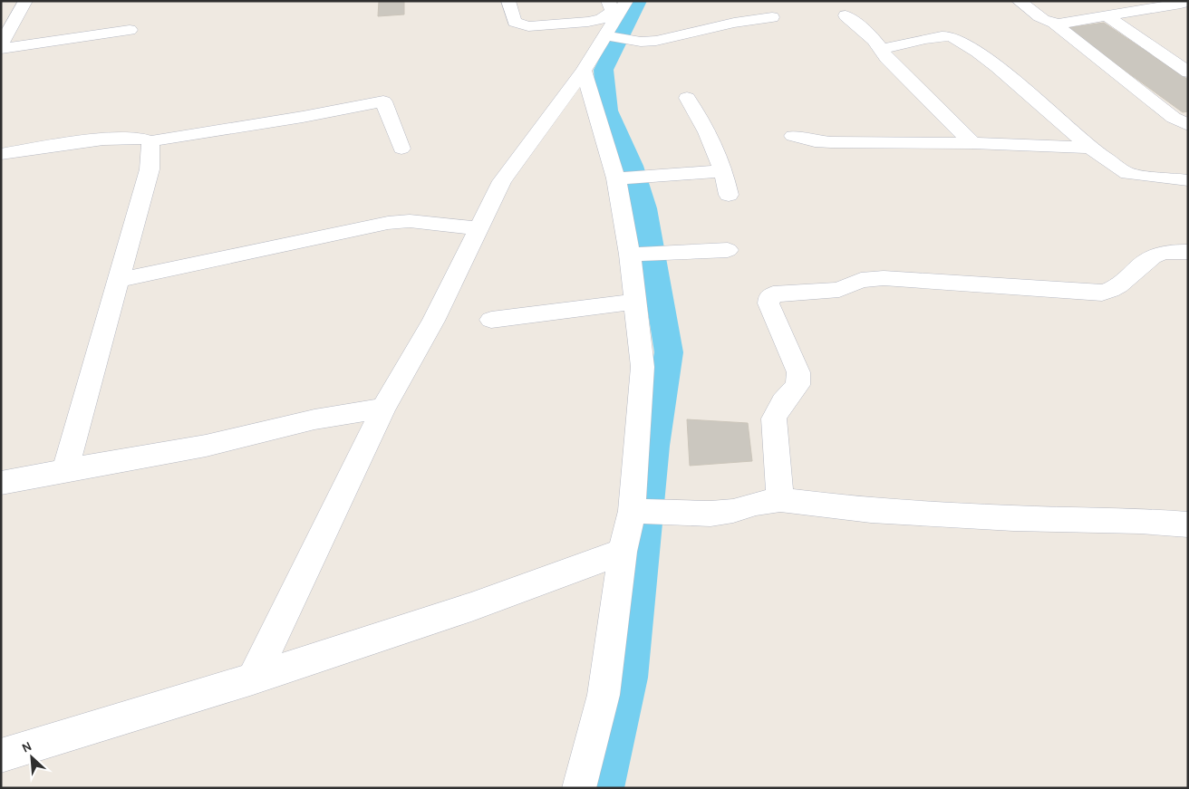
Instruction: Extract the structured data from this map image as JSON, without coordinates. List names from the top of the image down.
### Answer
{
  "north": "top left"
}
